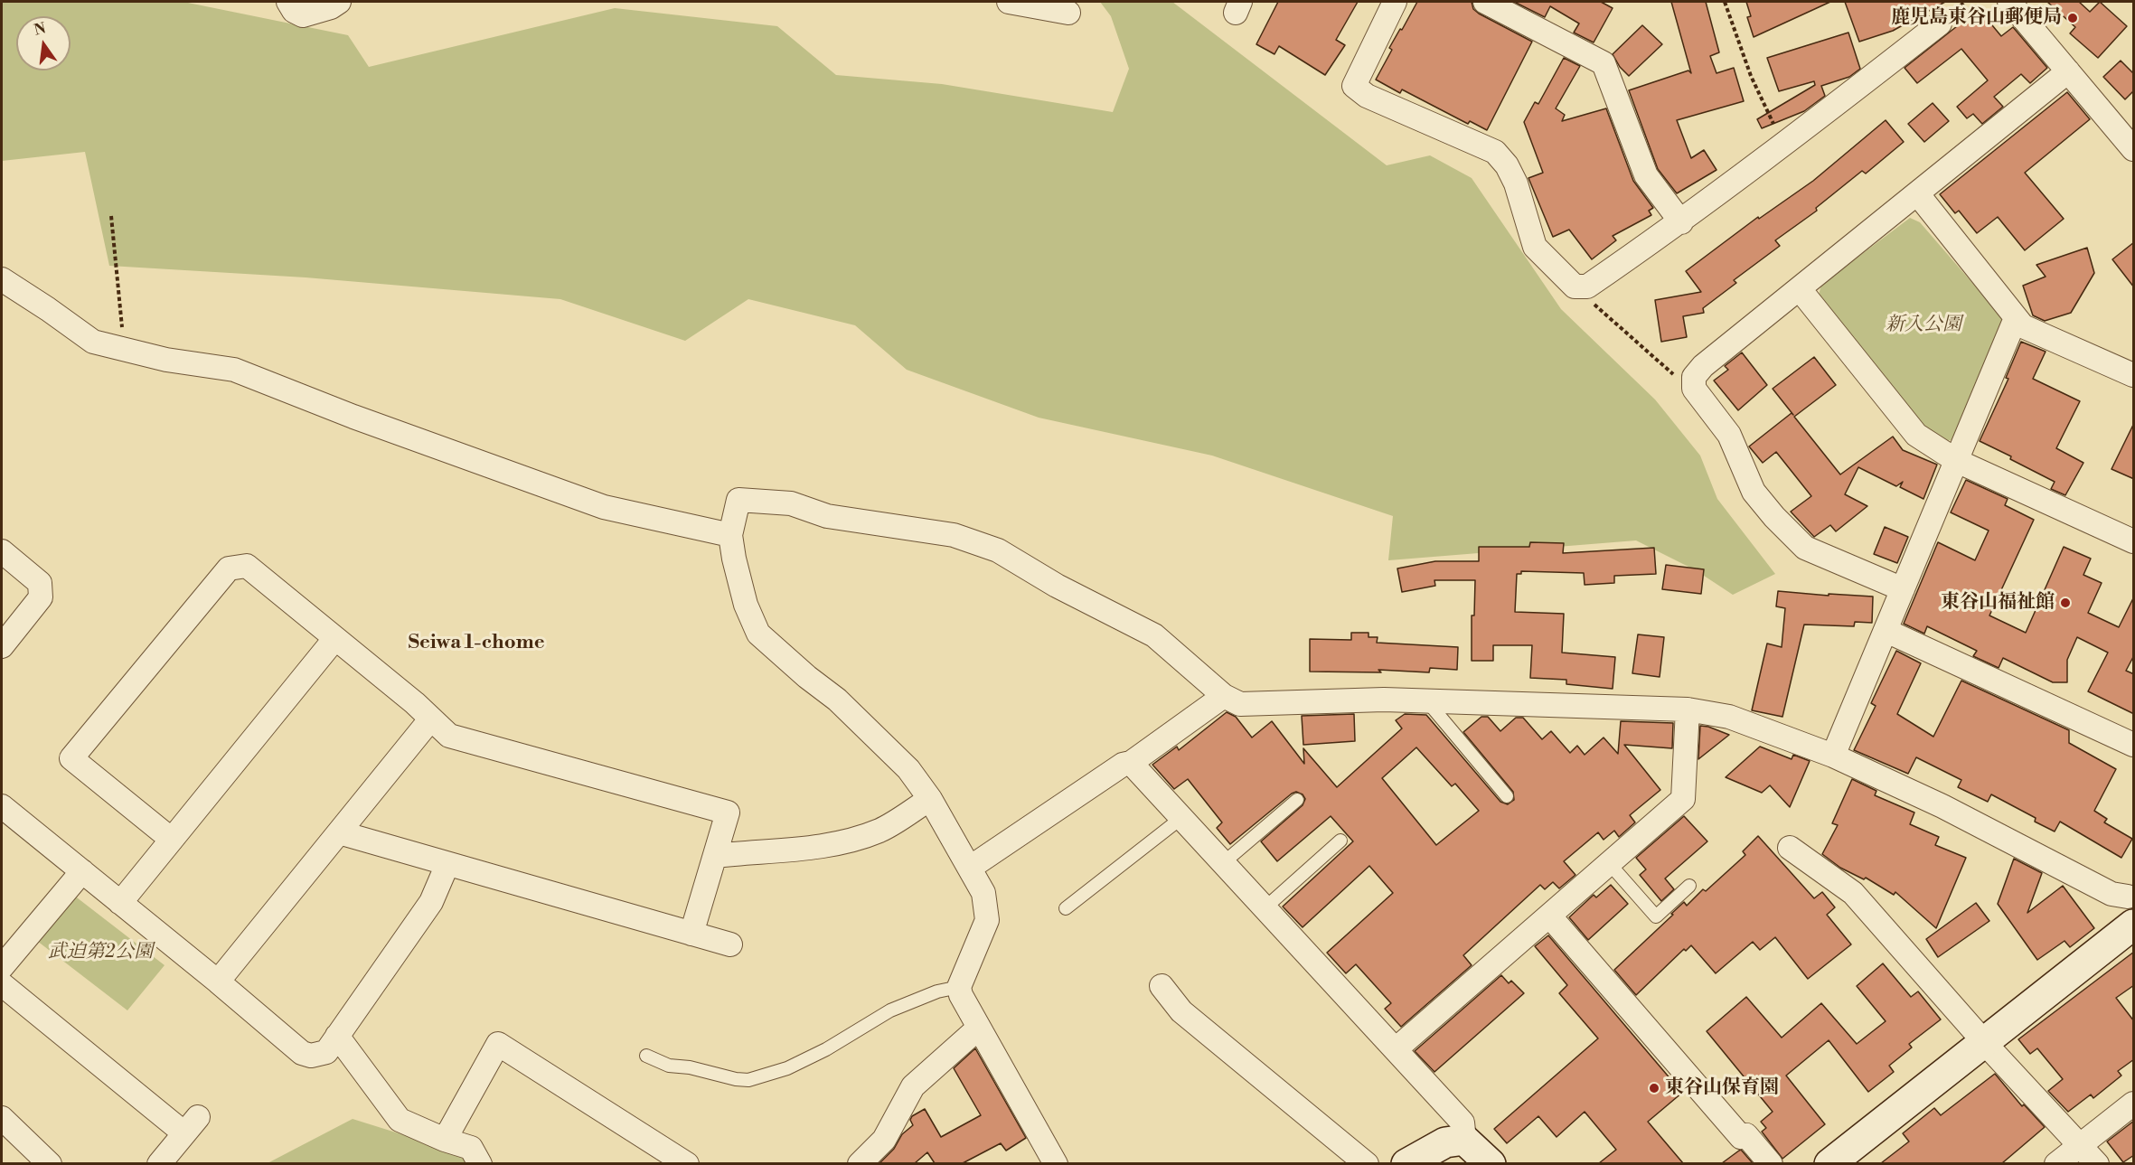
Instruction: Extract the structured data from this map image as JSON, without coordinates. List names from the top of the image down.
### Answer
{
  "districts": ["Seiwa 1-chome"],
  "parks": ["新入公園", "武迫第2公園"],
  "places": ["鹿児島東谷山郵便局", "東谷山福祉館", "東谷山保育園"],
  "north": "top"
}
